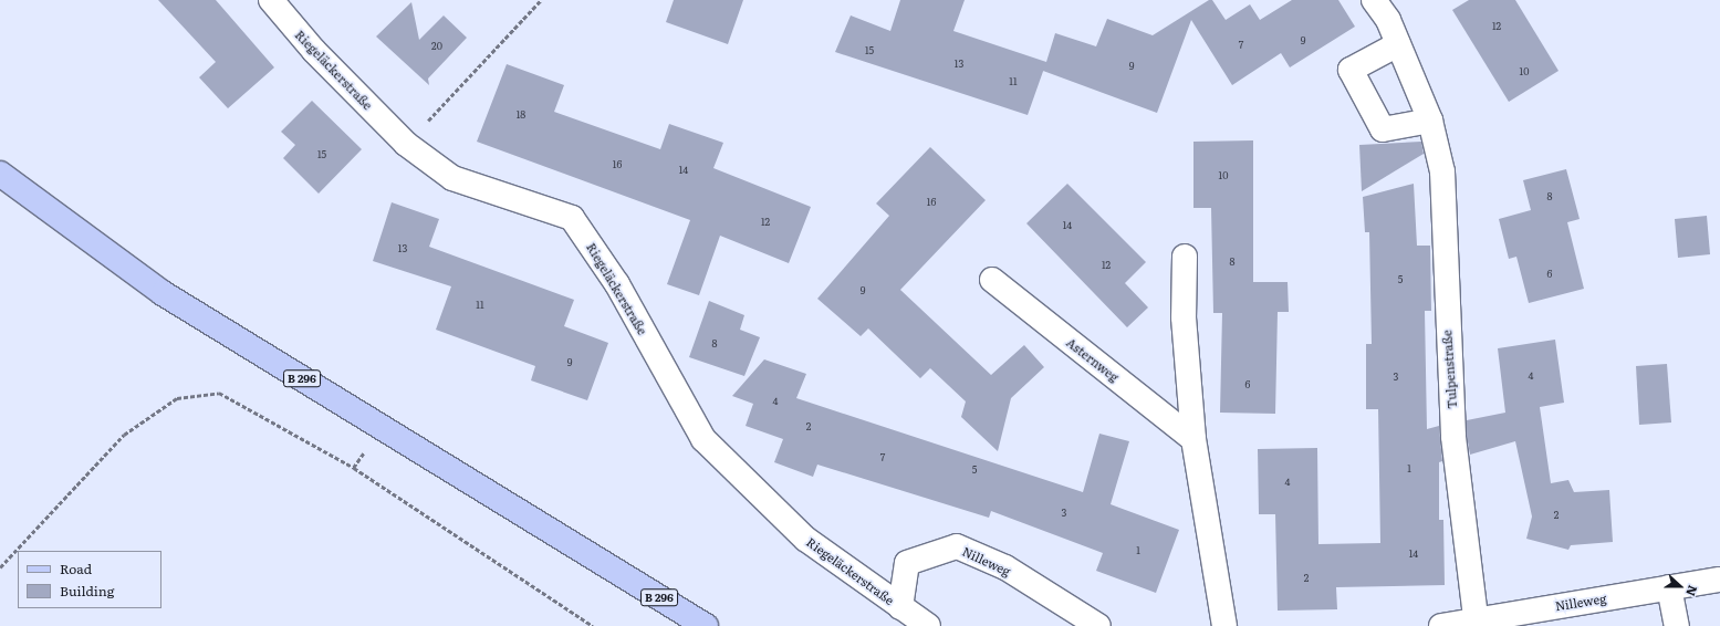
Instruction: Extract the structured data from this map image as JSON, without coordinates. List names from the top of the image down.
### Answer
{
  "streets": {
    "main road": ["B 296"],
    "street": [
      "Riegeläckerstraße",
      "Asternweg",
      "Tulpenstraße",
      "Nilleweg"
    ]
  },
  "crossings": [
    ["Riegeläckerstraße", "Nilleweg"],
    ["Tulpenstraße", "Nilleweg"]
  ],
  "house_numbers": [
    "12",
    "9",
    "7",
    "20",
    "15",
    "13",
    "9",
    "10",
    "11",
    "18",
    "15",
    "16",
    "14",
    "10",
    "8",
    "16",
    "12",
    "14",
    "13",
    "8",
    "12",
    "6",
    "5",
    "9",
    "11",
    "8",
    "9",
    "4",
    "3",
    "6",
    "4",
    "2",
    "7",
    "1",
    "5",
    "4",
    "3",
    "2",
    "1",
    "14",
    "2"
  ],
  "legend": ["Road", "Building"],
  "north": "right"
}
